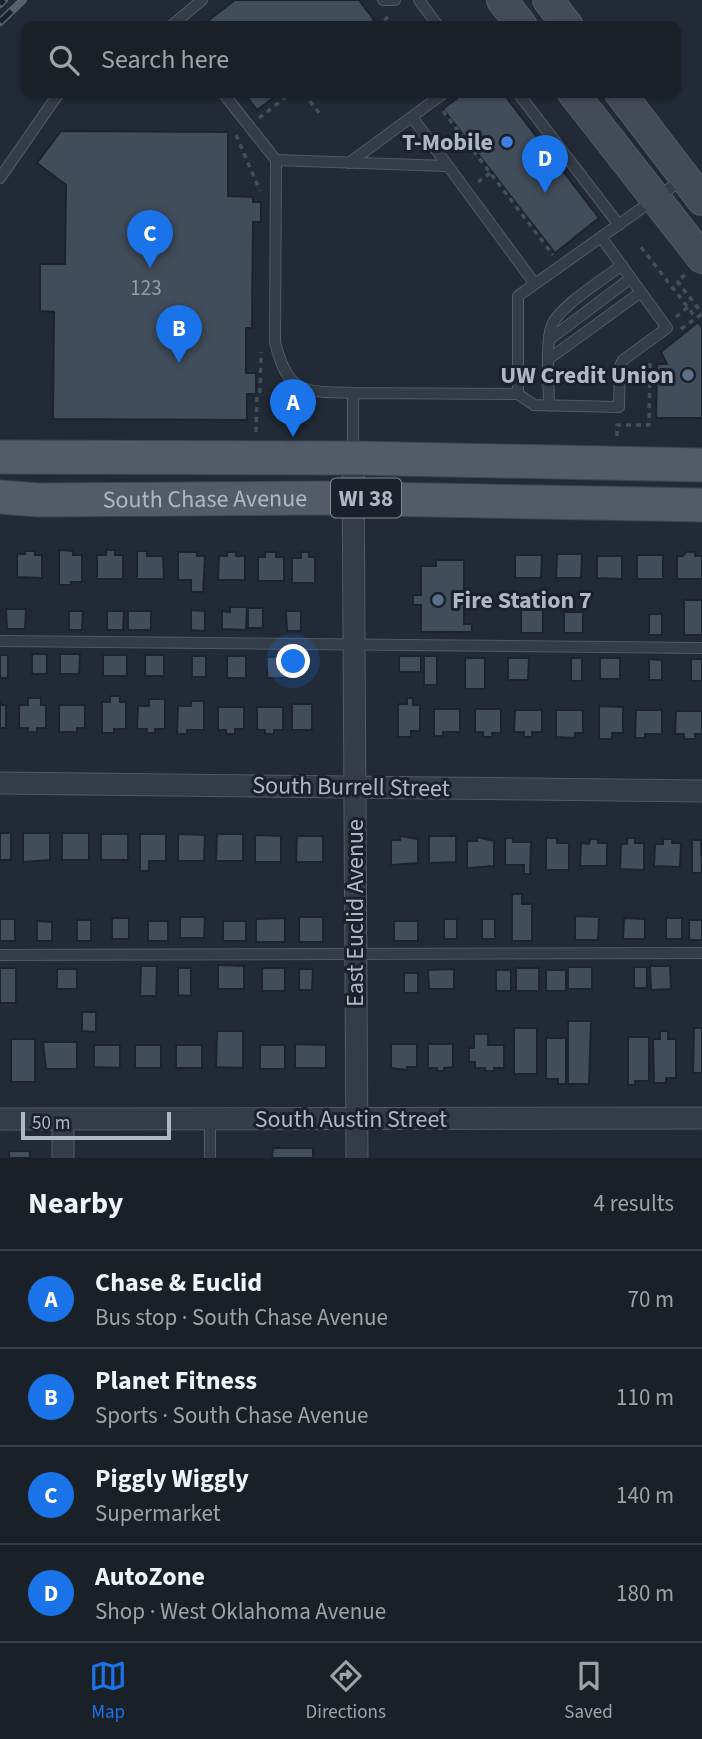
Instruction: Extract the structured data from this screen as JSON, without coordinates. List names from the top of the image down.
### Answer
{
  "streets": {
    "main road": ["WI 38", "South Chase Avenue"],
    "street": ["South Burrell Street", "East Euclid Avenue", "South Austin Street"]
  },
  "crossings": [
    ["South Chase Avenue", "East Euclid Avenue"],
    ["South Burrell Street", "East Euclid Avenue"],
    ["East Euclid Avenue", "South Austin Street"]
  ],
  "places": ["T-Mobile", "UW Credit Union", "Fire Station 7"],
  "house_numbers": ["123"],
  "scale_bar": "50 m",
  "page": {
    "search": "Search here",
    "pins": [
      "D",
      "C",
      "B",
      "A"
    ],
    "scale": "50 m",
    "heading": ["Nearby", "4 results"],
    "list": [
      {
        "mark": "A",
        "name": "Chase & Euclid",
        "note": "Bus stop · South Chase Avenue",
        "value": "70 m"
      },
      {
        "mark": "B",
        "name": "Planet Fitness",
        "note": "Sports · South Chase Avenue",
        "value": "110 m"
      },
      {
        "mark": "C",
        "name": "Piggly Wiggly",
        "note": "Supermarket",
        "value": "140 m"
      },
      {
        "mark": "D",
        "name": "AutoZone",
        "note": "Shop · West Oklahoma Avenue",
        "value": "180 m"
      }
    ],
    "nav": ["Map", "Directions", "Saved"]
  }
}
